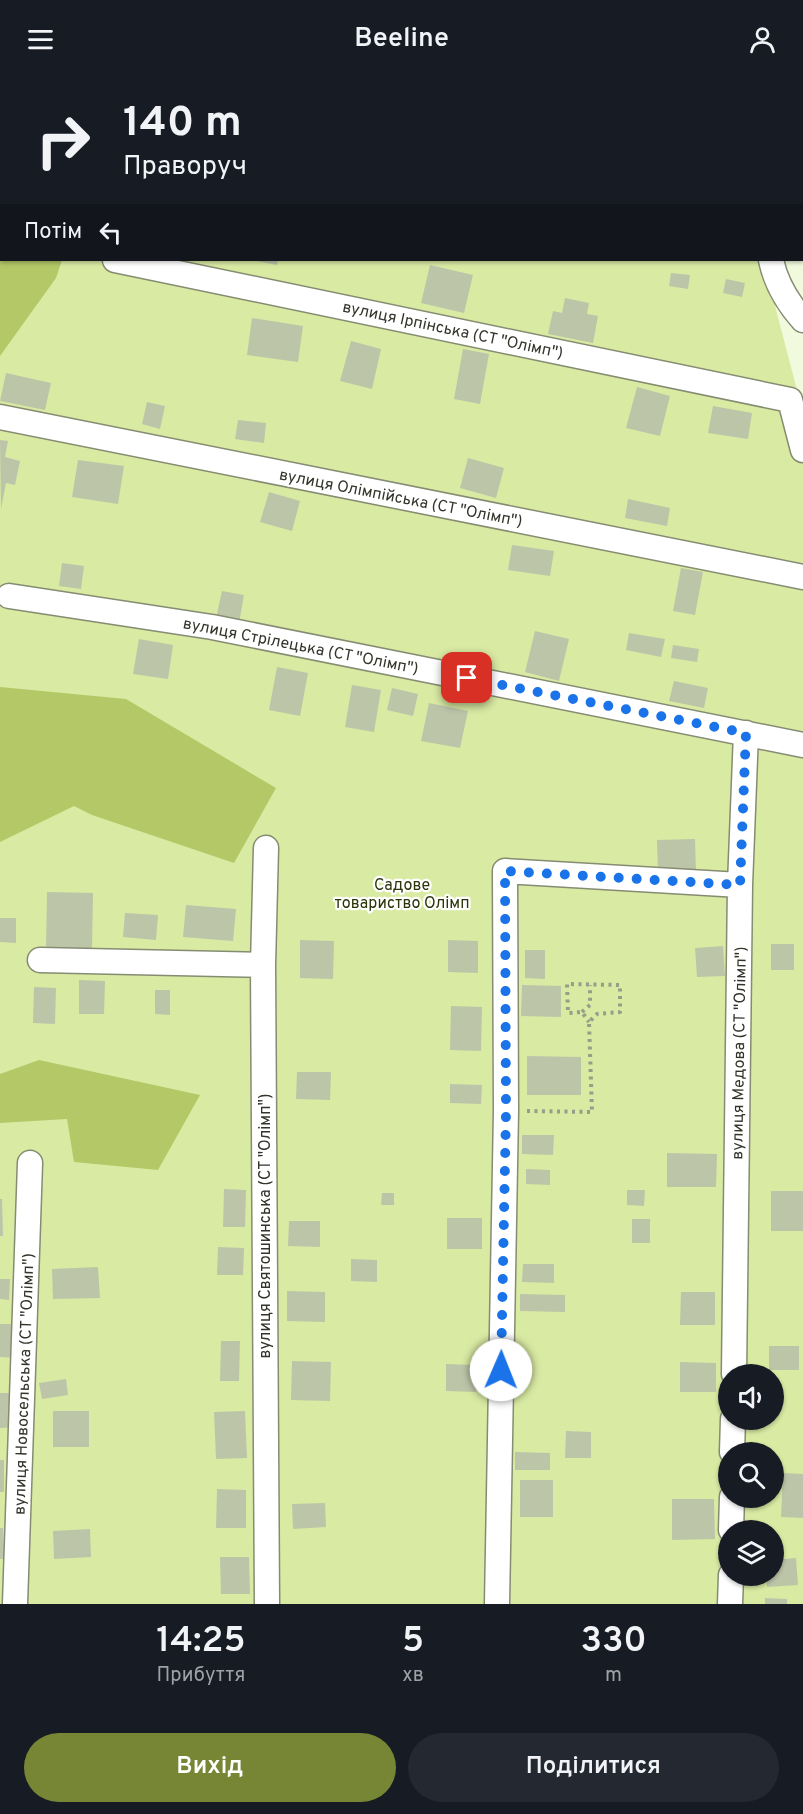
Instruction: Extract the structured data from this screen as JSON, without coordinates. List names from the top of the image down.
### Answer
{
  "streets": {
    "street": [
      "вулиця Ірпінська (СТ \"Олімп\")",
      "вулиця Олімпійська (СТ \"Олімп\")",
      "вулиця Стрілецька (СТ \"Олімп\")",
      "вулиця Медова (СТ \"Олімп\")",
      "вулиця Святошинська (СТ \"Олімп\")",
      "вулиця Новосельська (СТ \"Олімп\")"
    ]
  },
  "crossings": [
    ["вулиця Стрілецька (СТ \"Олімп\")", "вулиця Медова (СТ \"Олімп\")"]
  ],
  "parks": ["Садове товариство Олімп"],
  "page": {
    "header": "Beeline",
    "turn": ["140 m", "Праворуч"],
    "then": "Потім",
    "eta": [
      "14:25",
      "Прибуття",
      "5",
      "хв",
      "330",
      "m"
    ],
    "buttons": ["Вихід", "Поділитися"]
  }
}
